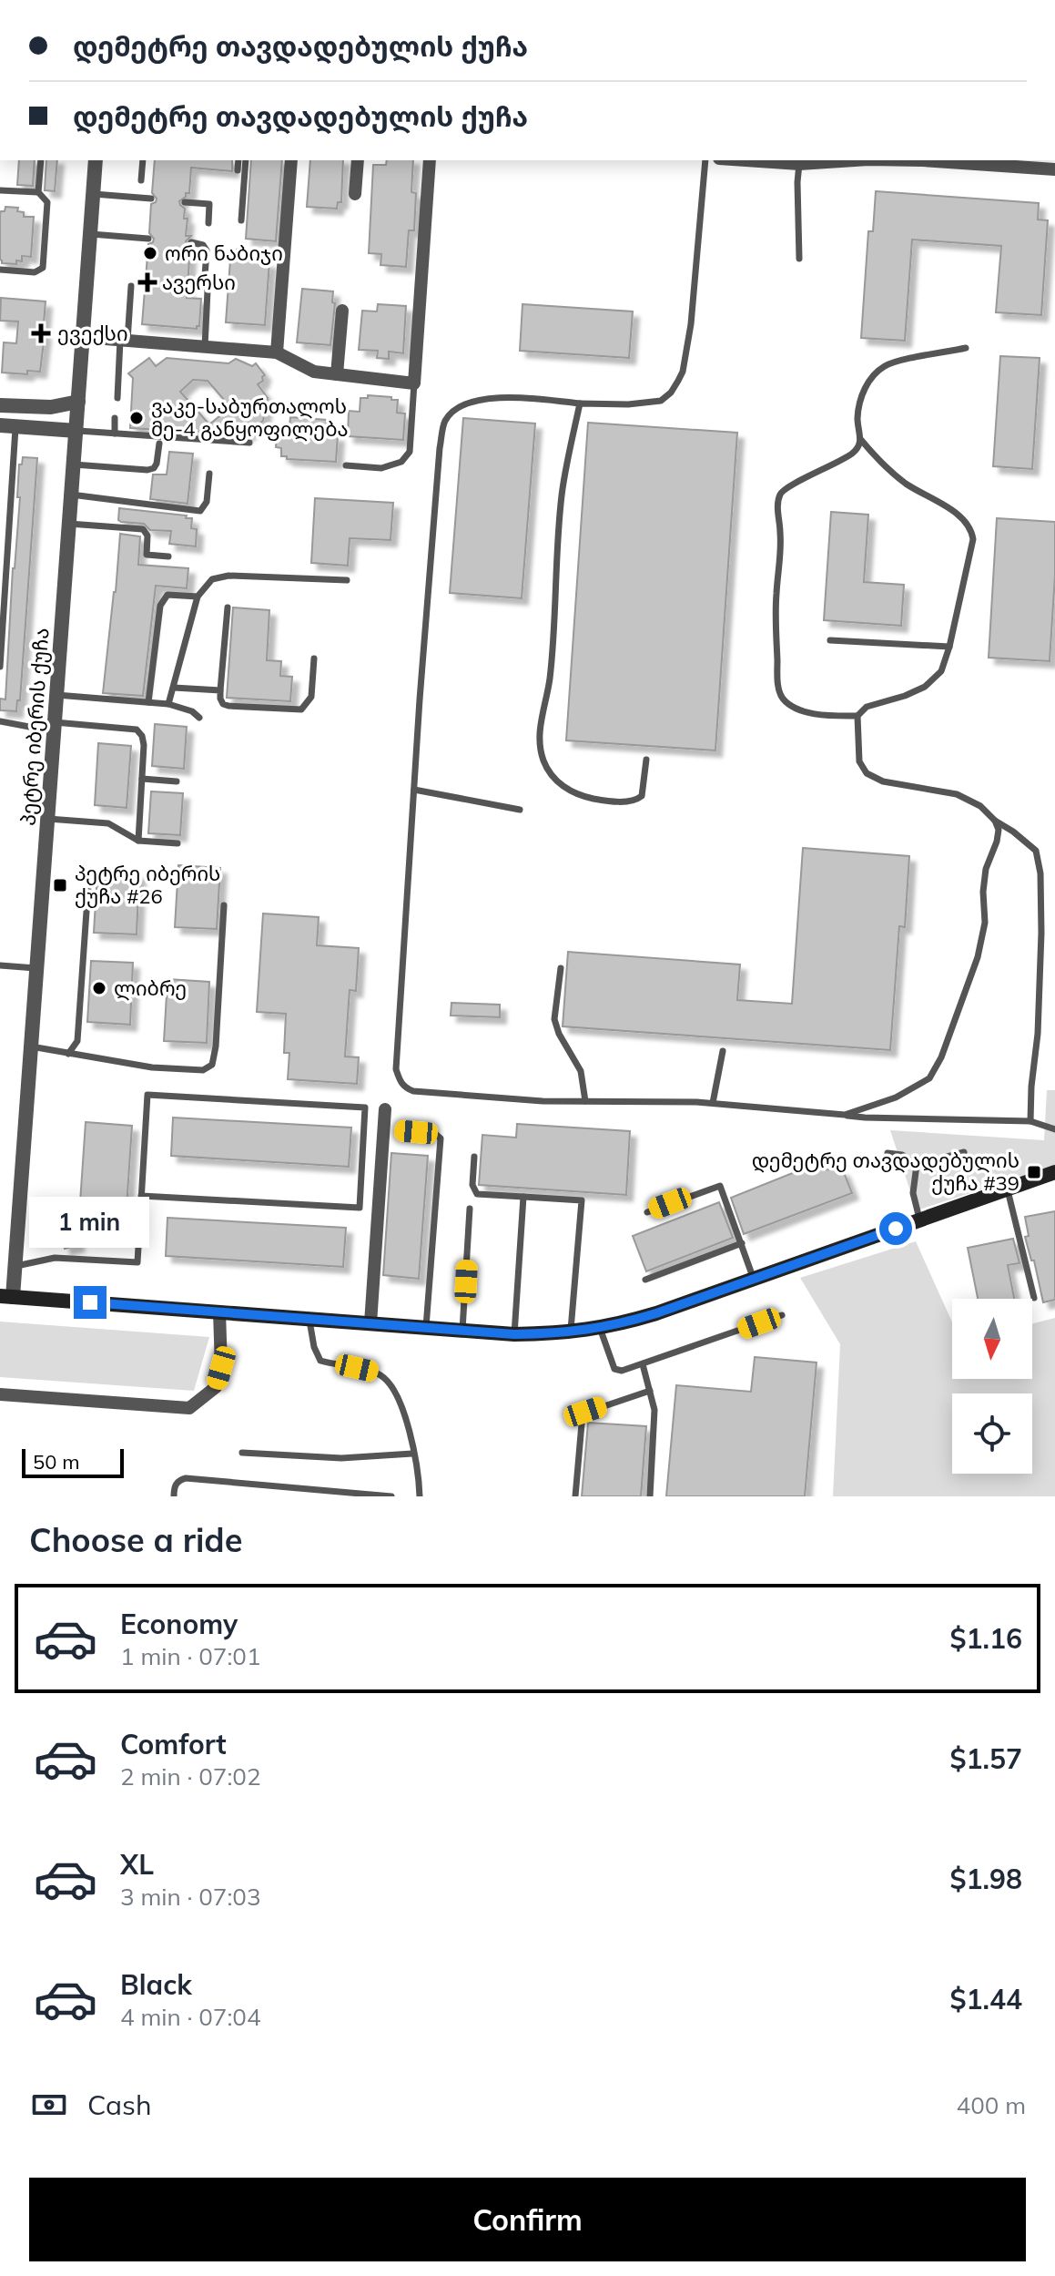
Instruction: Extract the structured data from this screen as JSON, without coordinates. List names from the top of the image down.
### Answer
{
  "streets": {
    "street": ["პეტრე იბერის ქუჩა"]
  },
  "places": {
    "other": ["ორი ნაბიჯი", "ვაკე-საბურთალოს მე-4 განყოფილება", "ლიბრე"],
    "health": ["ავერსი", "ევექსი"],
    "transit": ["პეტრე იბერის ქუჩა #26", "დემეტრე თავდადებულის ქუჩა #39"]
  },
  "scale_bar": "50 m",
  "north": "bottom",
  "page": {
    "banner": ["დემეტრე თავდადებულის ქუჩა", "დემეტრე თავდადებულის ქუჩა"],
    "bubble": "1 min",
    "scale": "50 m",
    "heading": "Choose a ride",
    "list": [
      {
        "name": "Economy",
        "note": "1 min · 07:01",
        "value": "$1.16"
      },
      {
        "name": "Comfort",
        "note": "2 min · 07:02",
        "value": "$1.57"
      },
      {
        "name": "XL",
        "note": "3 min · 07:03",
        "value": "$1.98"
      },
      {
        "name": "Black",
        "note": "4 min · 07:04",
        "value": "$1.44"
      }
    ],
    "pay": ["Cash", "400 m"],
    "buttons": "Confirm"
  }
}
